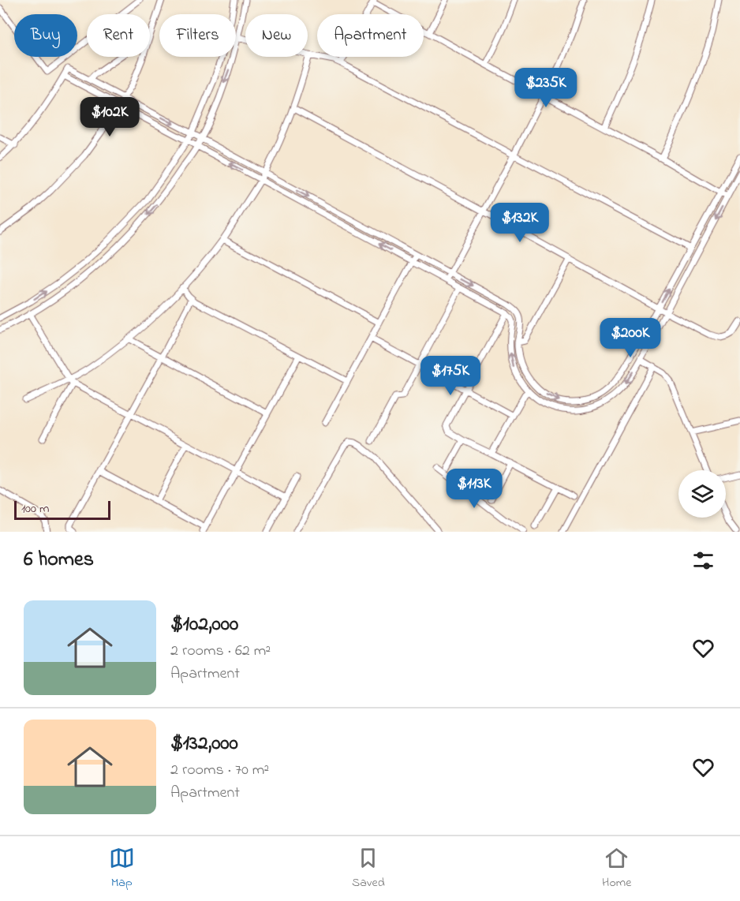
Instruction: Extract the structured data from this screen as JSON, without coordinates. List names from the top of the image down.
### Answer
{
  "scale_bar": "100 m",
  "page": {
    "chip": [
      "Buy",
      "Rent",
      "Filters",
      "New",
      "Apartment"
    ],
    "price": [
      "$235K",
      "$102K",
      "$132K",
      "$200K",
      "$175K",
      "$113K"
    ],
    "scale": "100 m",
    "heading": "6 homes",
    "list": [
      {
        "name": "$102,000",
        "note": "2 rooms · 62 m² · Apartment"
      },
      {
        "name": "$132,000",
        "note": "2 rooms · 70 m² · Apartment"
      }
    ],
    "tabs": ["Map", "Saved", "Home"]
  }
}
